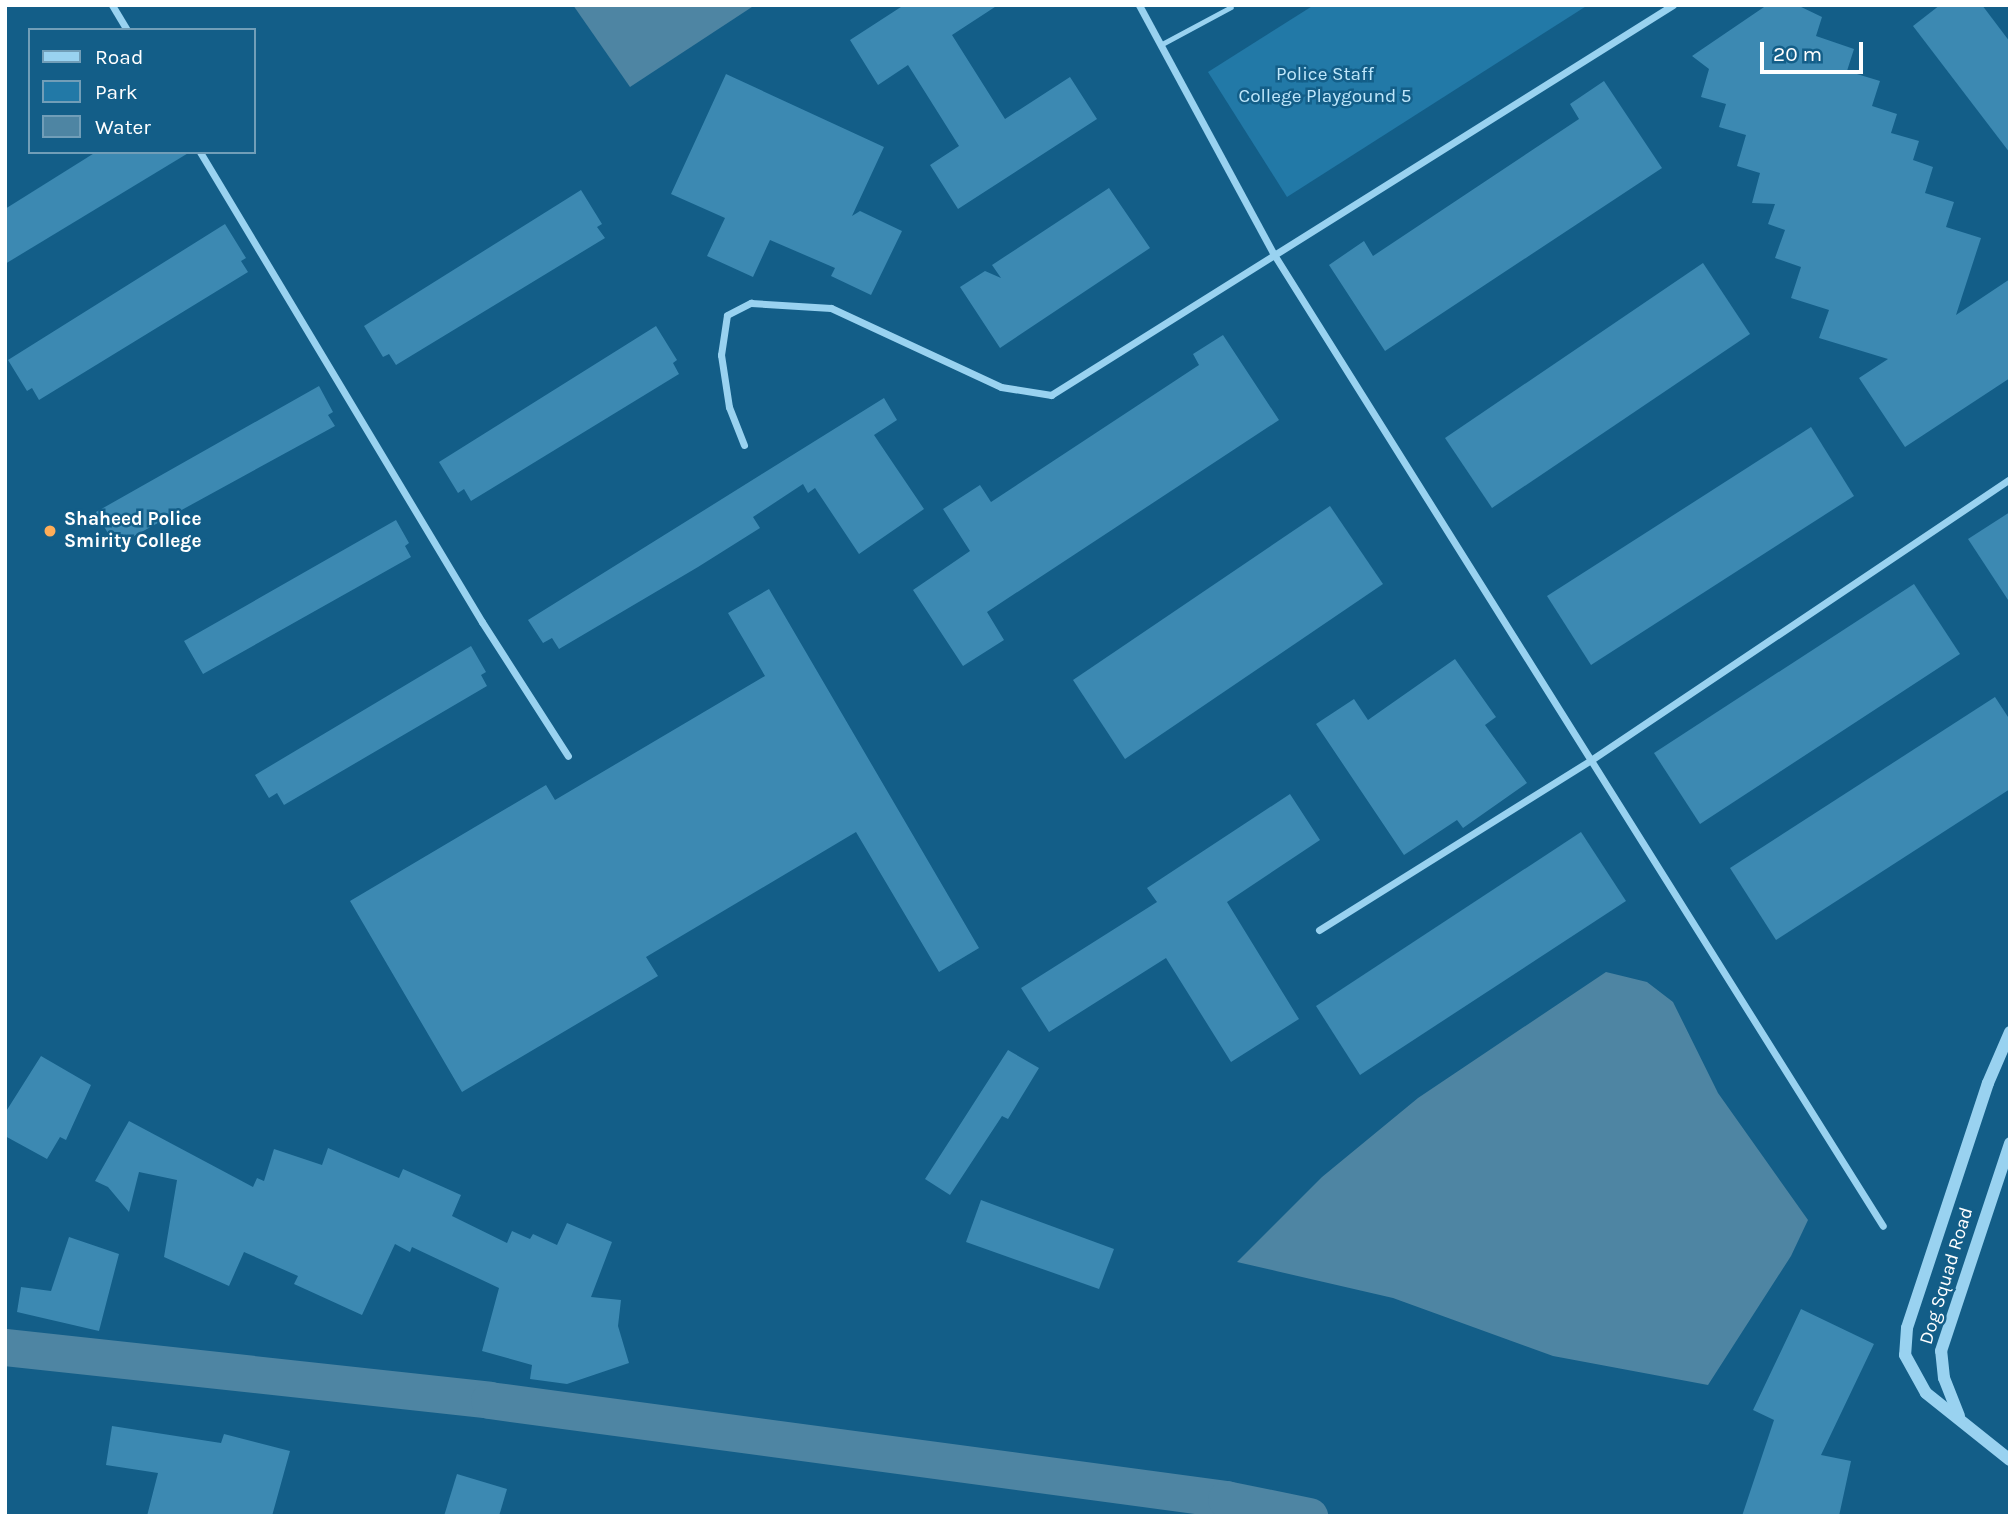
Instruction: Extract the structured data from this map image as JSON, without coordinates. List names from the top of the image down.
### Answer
{
  "streets": {
    "street": ["Dog Squad Road"]
  },
  "parks": ["Police Staff College Playgound 5"],
  "places": ["Shaheed Police Smirity College"],
  "legend": ["Road", "Park", "Water"],
  "scale_bar": "20 m"
}
